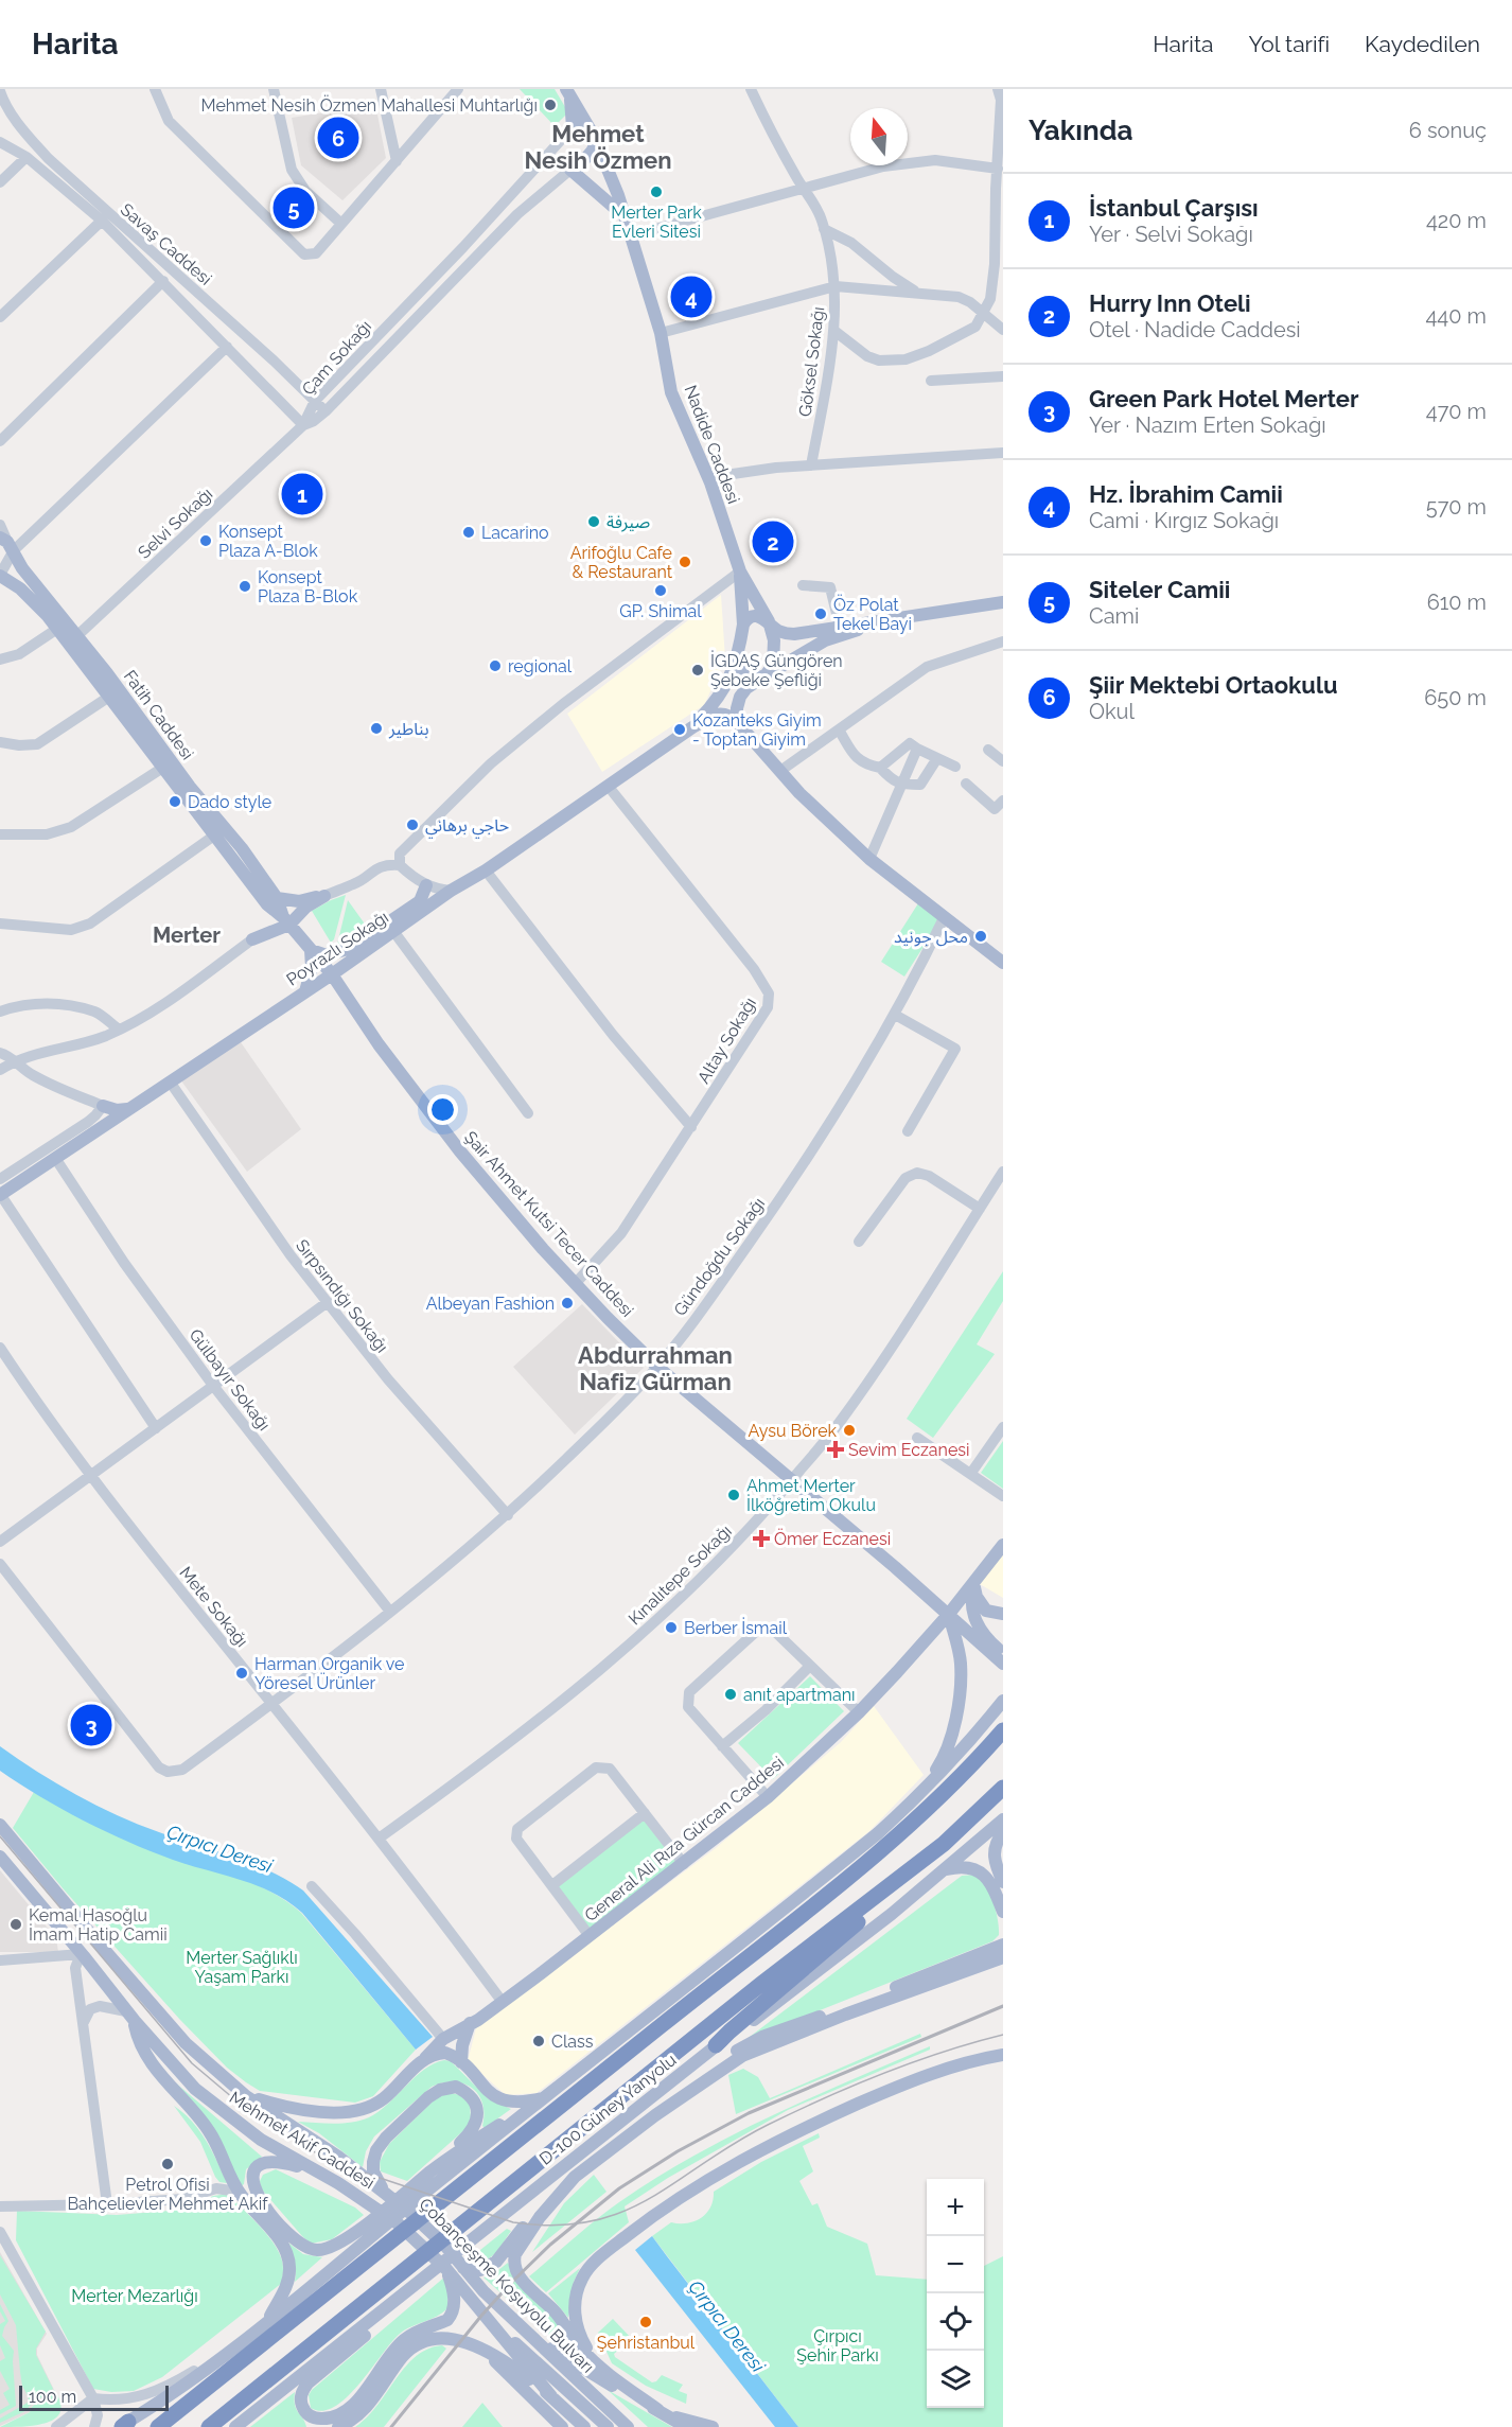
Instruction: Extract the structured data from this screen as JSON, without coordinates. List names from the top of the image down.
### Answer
{
  "streets": {
    "main road": [
      "Nadide Caddesi",
      "Fatih Caddesi",
      "Poyrazlı Sokağı",
      "Şair Ahmet Kutsi Tecer Caddesi",
      "General Ali Rıza Gürcan Caddesi",
      "D-100 Güney Yanyolu",
      "Mehmet Akif Caddesi",
      "Çobançeşme Koşuyolu Bulvarı"
    ],
    "street": [
      "Savaş Caddesi",
      "Çam Sokağı",
      "Göksel Sokağı",
      "Selvi Sokağı",
      "Altay Sokağı",
      "Gündoğdu Sokağı",
      "Sırpsındığı Sokağı",
      "Gülbayır Sokağı",
      "Kınalıtepe Sokağı",
      "Mete Sokağı"
    ]
  },
  "crossings": [
    ["Savaş Caddesi", "Çam Sokağı"],
    ["Savaş Caddesi", "Selvi Sokağı"],
    ["Çam Sokağı", "Selvi Sokağı"],
    ["Selvi Sokağı", "Fatih Caddesi"],
    ["Fatih Caddesi", "Poyrazlı Sokağı"],
    ["Fatih Caddesi", "Şair Ahmet Kutsi Tecer Caddesi"],
    ["Poyrazlı Sokağı", "Altay Sokağı"],
    ["Poyrazlı Sokağı", "Şair Ahmet Kutsi Tecer Caddesi"],
    ["Poyrazlı Sokağı", "Sırpsındığı Sokağı"],
    ["Poyrazlı Sokağı", "Gülbayır Sokağı"],
    ["Altay Sokağı", "Şair Ahmet Kutsi Tecer Caddesi"],
    ["Şair Ahmet Kutsi Tecer Caddesi", "Gündoğdu Sokağı"],
    ["Şair Ahmet Kutsi Tecer Caddesi", "Kınalıtepe Sokağı"],
    ["Şair Ahmet Kutsi Tecer Caddesi", "General Ali Rıza Gürcan Caddesi"],
    ["Gündoğdu Sokağı", "Sırpsındığı Sokağı"],
    ["Gündoğdu Sokağı", "Gülbayır Sokağı"],
    ["Gündoğdu Sokağı", "Mete Sokağı"],
    ["Kınalıtepe Sokağı", "Mete Sokağı"],
    ["Mete Sokağı", "General Ali Rıza Gürcan Caddesi"],
    ["General Ali Rıza Gürcan Caddesi", "Çobançeşme Koşuyolu Bulvarı"],
    ["Mehmet Akif Caddesi", "Çobançeşme Koşuyolu Bulvarı"]
  ],
  "districts": ["Mehmet Nesih Özmen", "Merter", "Abdurrahman Nafiz Gürman"],
  "water": ["Çırpıcı Deresi"],
  "parks": ["Merter Sağlıklı Yaşam Parkı", "Merter Mezarlığı", "Çırpıcı Şehir Parkı"],
  "places": {
    "other": [
      "Mehmet Nesih Özmen Mahallesi Muhtarlığı",
      "Merter Park Evleri Sitesi",
      "صيرفة",
      "Lacarino",
      "Konsept Plaza A-Blok",
      "Arifoğlu Cafe & Restaurant",
      "Konsept Plaza B-Blok",
      "GP. Shimal",
      "Öz Polat Tekel Bayi",
      "regional",
      "İGDAŞ Güngören Şebeke Şefliği",
      "بناطير",
      "Kozanteks Giyim - Toptan Giyim",
      "Dado style",
      "حاجي برهاني",
      "محل جونيد",
      "Albeyan Fashion",
      "Aysu Börek",
      "Ahmet Merter İlköğretim Okulu",
      "Berber İsmail",
      "Harman Organik ve Yöresel Ürünler",
      "anıt apartmanı",
      "Kemal Hasoğlu İmam Hatip Camii",
      "Class",
      "Petrol Ofisi Bahçelievler Mehmet Akif",
      "Şehristanbul"
    ],
    "health": ["Sevim Eczanesi", "Ömer Eczanesi"]
  },
  "scale_bar": "100 m",
  "north": "top",
  "page": {
    "header": "Harita",
    "nav": ["Harita", "Yol tarifi", "Kaydedilen"],
    "heading": ["Yakında", "6 sonuç"],
    "pins": [
      "6",
      "5",
      "4",
      "1",
      "2",
      "3"
    ],
    "list": [
      {
        "mark": "1",
        "name": "İstanbul Çarşısı",
        "note": "Yer · Selvi Sokağı",
        "value": "420 m"
      },
      {
        "mark": "2",
        "name": "Hurry Inn Oteli",
        "note": "Otel · Nadide Caddesi",
        "value": "440 m"
      },
      {
        "mark": "3",
        "name": "Green Park Hotel Merter",
        "note": "Yer · Nazım Erten Sokağı",
        "value": "470 m"
      },
      {
        "mark": "4",
        "name": "Hz. İbrahim Camii",
        "note": "Cami · Kırgız Sokağı",
        "value": "570 m"
      },
      {
        "mark": "5",
        "name": "Siteler Camii",
        "note": "Cami",
        "value": "610 m"
      },
      {
        "mark": "6",
        "name": "Şiir Mektebi Ortaokulu",
        "note": "Okul",
        "value": "650 m"
      }
    ],
    "map_buttons": ["+", "−"],
    "scale": "100 m"
  }
}
